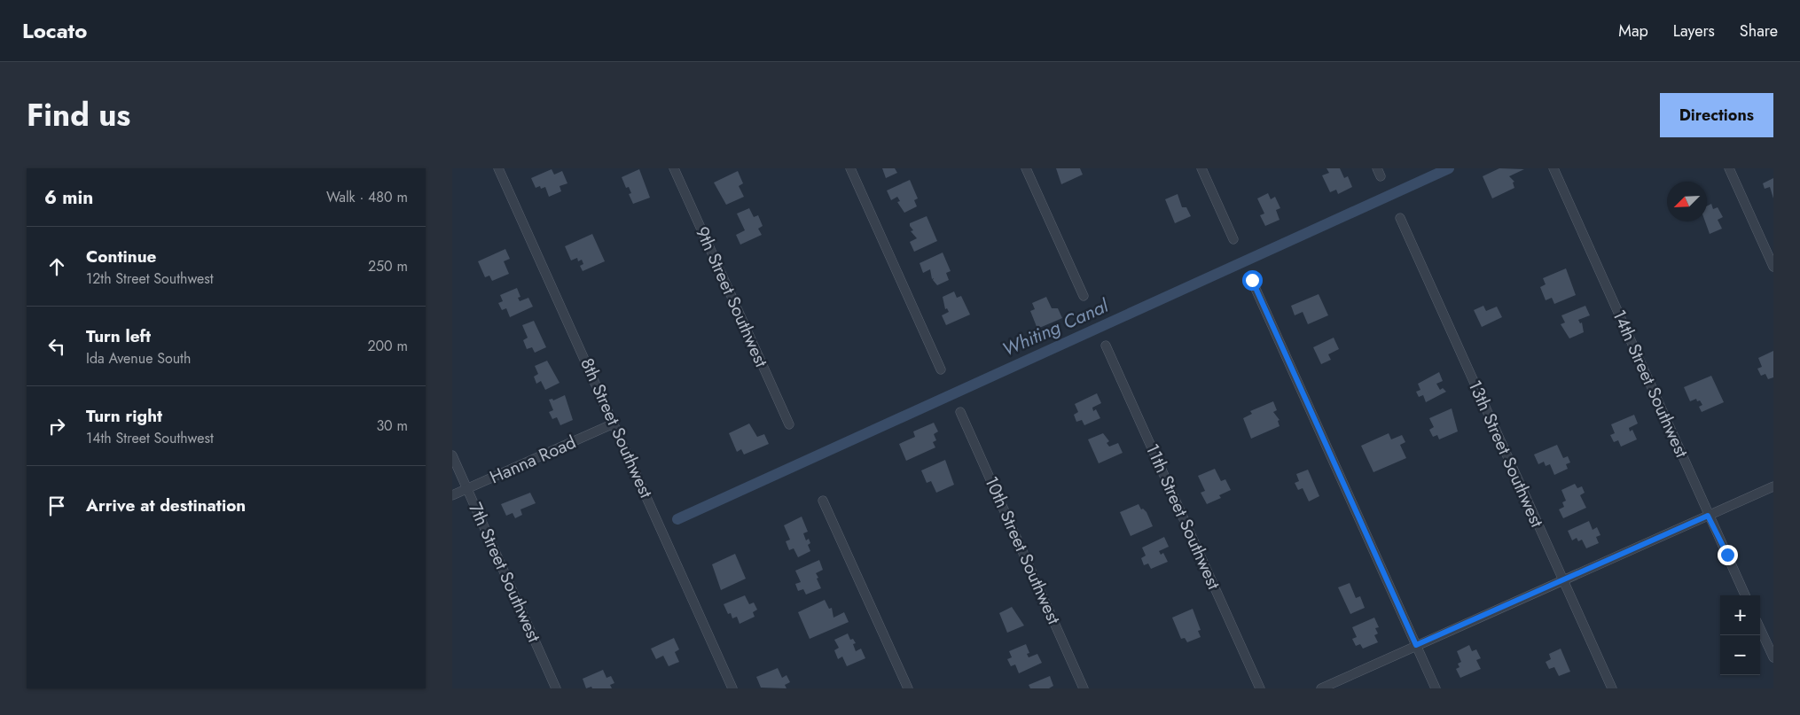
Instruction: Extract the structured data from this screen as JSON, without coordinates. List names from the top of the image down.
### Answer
{
  "streets": {
    "street": [
      "9th Street Southwest",
      "14th Street Southwest",
      "8th Street Southwest",
      "13th Street Southwest",
      "Hanna Road",
      "11th Street Southwest",
      "10th Street Southwest",
      "7th Street Southwest"
    ]
  },
  "crossings": [
    ["8th Street Southwest", "Hanna Road"],
    ["Hanna Road", "7th Street Southwest"]
  ],
  "water": ["Whiting Canal"],
  "north": "bottom left",
  "page": {
    "header": "Locato",
    "nav": ["Map", "Layers", "Share"],
    "title": "Find us",
    "buttons": "Directions",
    "heading": ["6 min", "Walk · 480 m"],
    "list": [
      ["Continue", "12th Street Southwest", "250 m"],
      ["Turn left", "Ida Avenue South", "200 m"],
      ["Turn right", "14th Street Southwest", "30 m"],
      "Arrive at destination"
    ],
    "map_buttons": ["+", "−"]
  }
}
